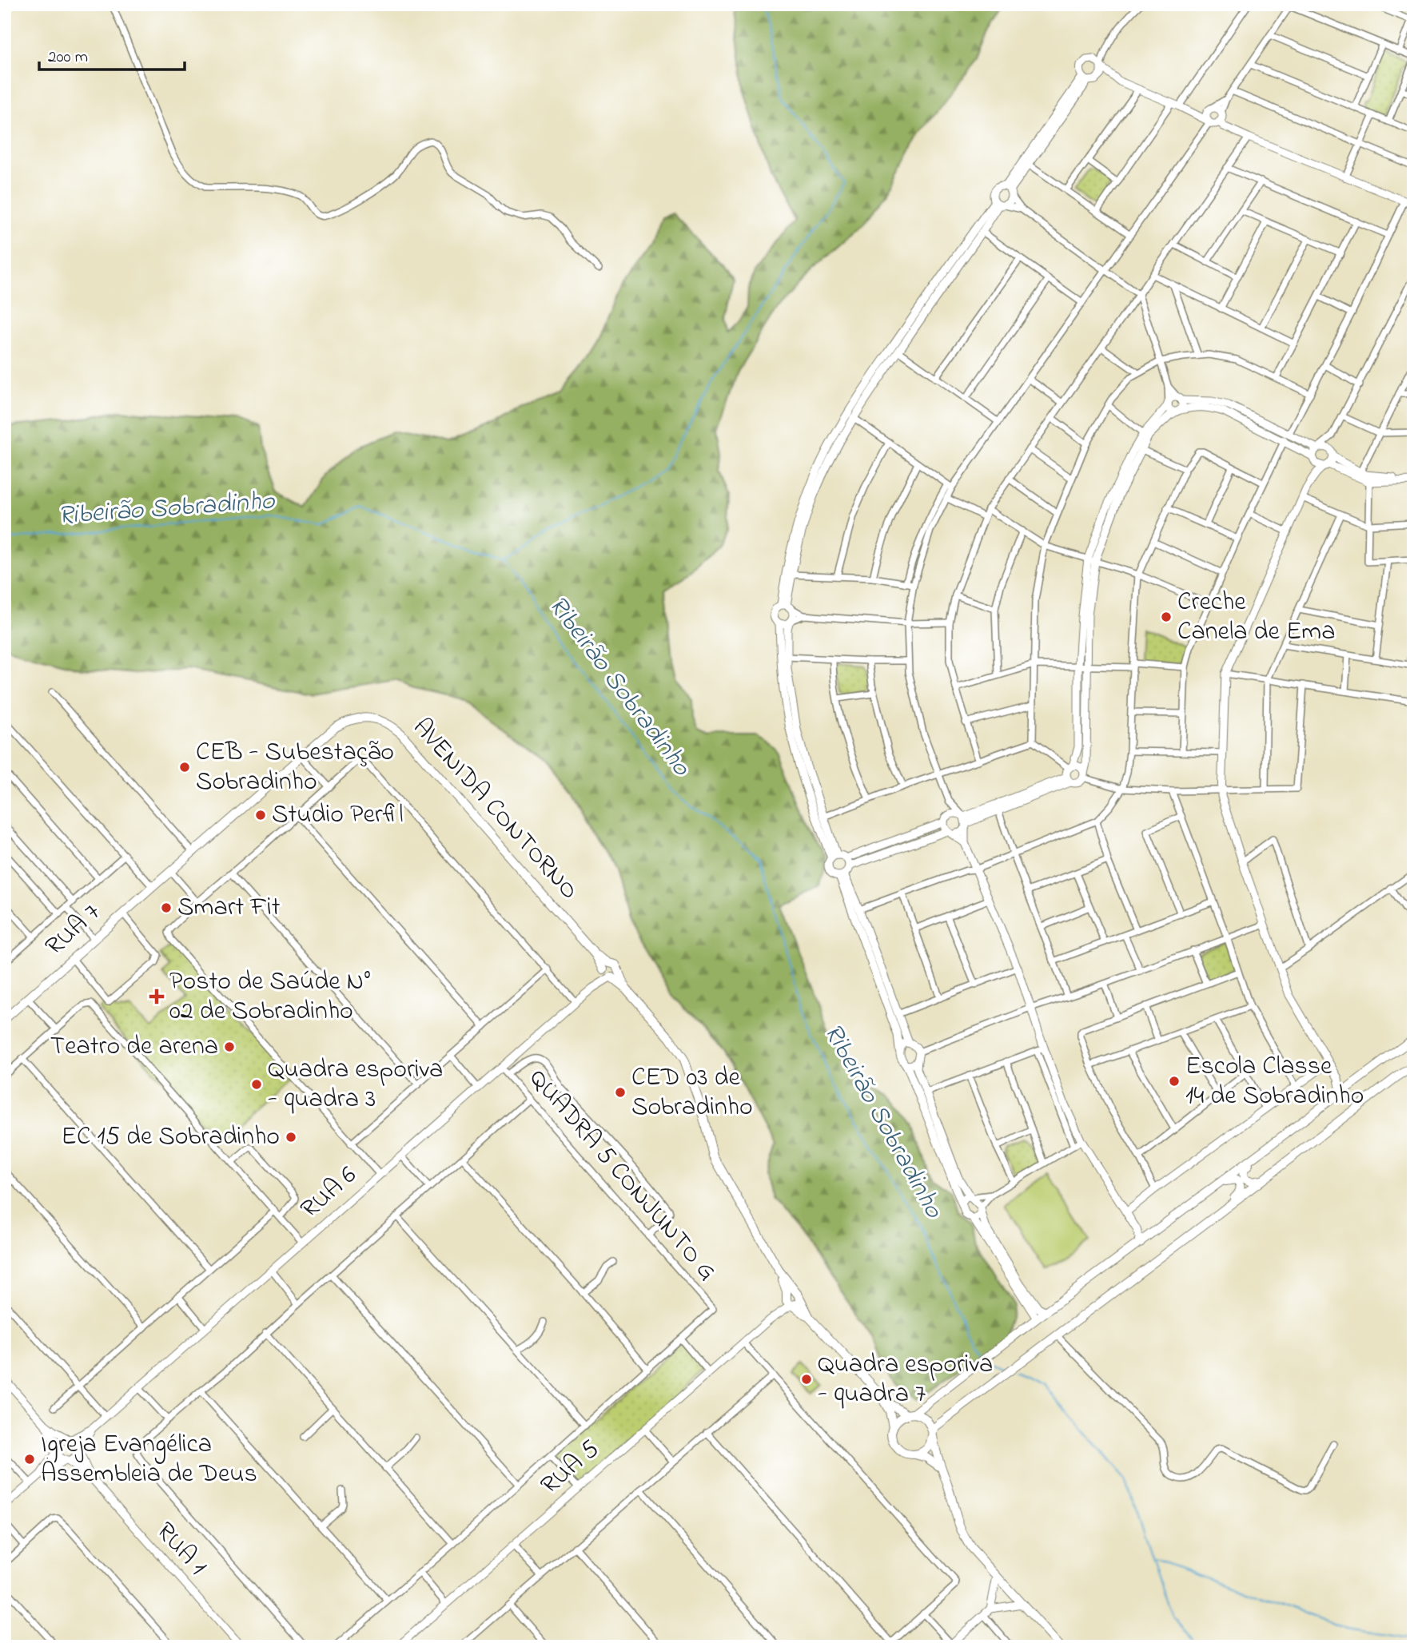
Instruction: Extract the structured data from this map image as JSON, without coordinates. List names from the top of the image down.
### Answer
{
  "streets": {
    "main road": ["AVENIDA CONTORNO", "RUA 7"],
    "street": [
      "QUADRA 5 CONJUNTO G",
      "RUA 6",
      "RUA 5",
      "RUA 1"
    ]
  },
  "crossings": [
    ["AVENIDA CONTORNO", "RUA 7"],
    ["AVENIDA CONTORNO", "RUA 6"],
    ["QUADRA 5 CONJUNTO G", "RUA 6"]
  ],
  "water": ["Ribeirão Sobradinho"],
  "places": {
    "other": [
      "Creche Canela de Ema",
      "CEB - Subestação Sobradinho",
      "Studio Perfil",
      "Smart Fit",
      "Teatro de arena",
      "Escola Classe 14 de Sobradinho",
      "Quadra esporiva - quadra 3",
      "CED 03 de Sobradinho",
      "EC 15 de Sobradinho",
      "Quadra esporiva - quadra 7",
      "Igreja Evangélica Assembleia de Deus"
    ],
    "health": ["Posto de Saúde N° 02 de Sobradinho"]
  },
  "scale_bar": "200 m"
}
